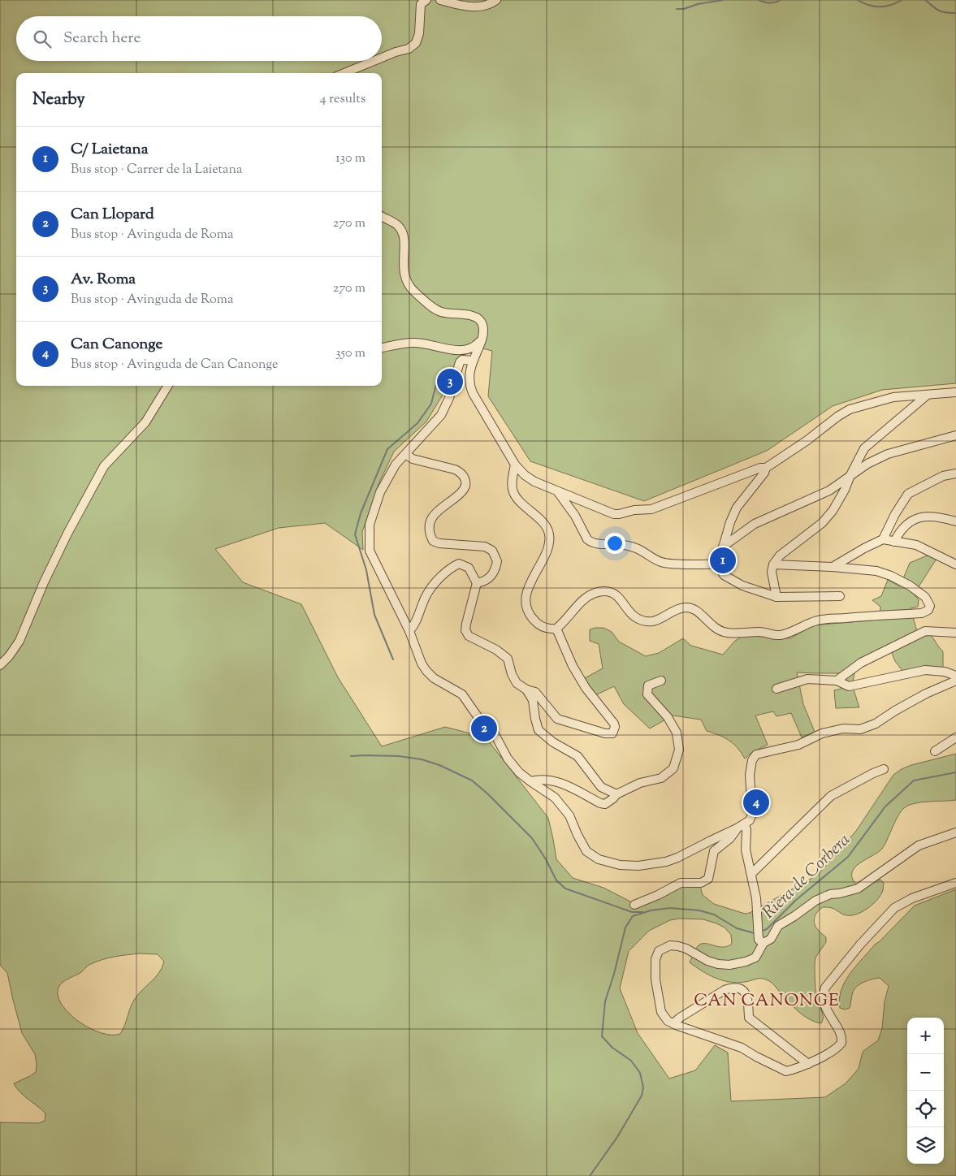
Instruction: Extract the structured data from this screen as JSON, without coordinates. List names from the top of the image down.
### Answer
{
  "districts": ["CAN CANONGE"],
  "water": ["Riera de Corbera"],
  "page": {
    "search": "Search here",
    "heading": ["Nearby", "4 results"],
    "list": [
      {
        "mark": "1",
        "name": "C/ Laietana",
        "note": "Bus stop · Carrer de la Laietana",
        "value": "130 m"
      },
      {
        "mark": "2",
        "name": "Can Llopard",
        "note": "Bus stop · Avinguda de Roma",
        "value": "270 m"
      },
      {
        "mark": "3",
        "name": "Av. Roma",
        "note": "Bus stop · Avinguda de Roma",
        "value": "270 m"
      },
      {
        "mark": "4",
        "name": "Can Canonge",
        "note": "Bus stop · Avinguda de Can Canonge",
        "value": "350 m"
      }
    ],
    "pins": [
      "3",
      "1",
      "2",
      "4"
    ],
    "map_buttons": ["+", "−"]
  }
}
